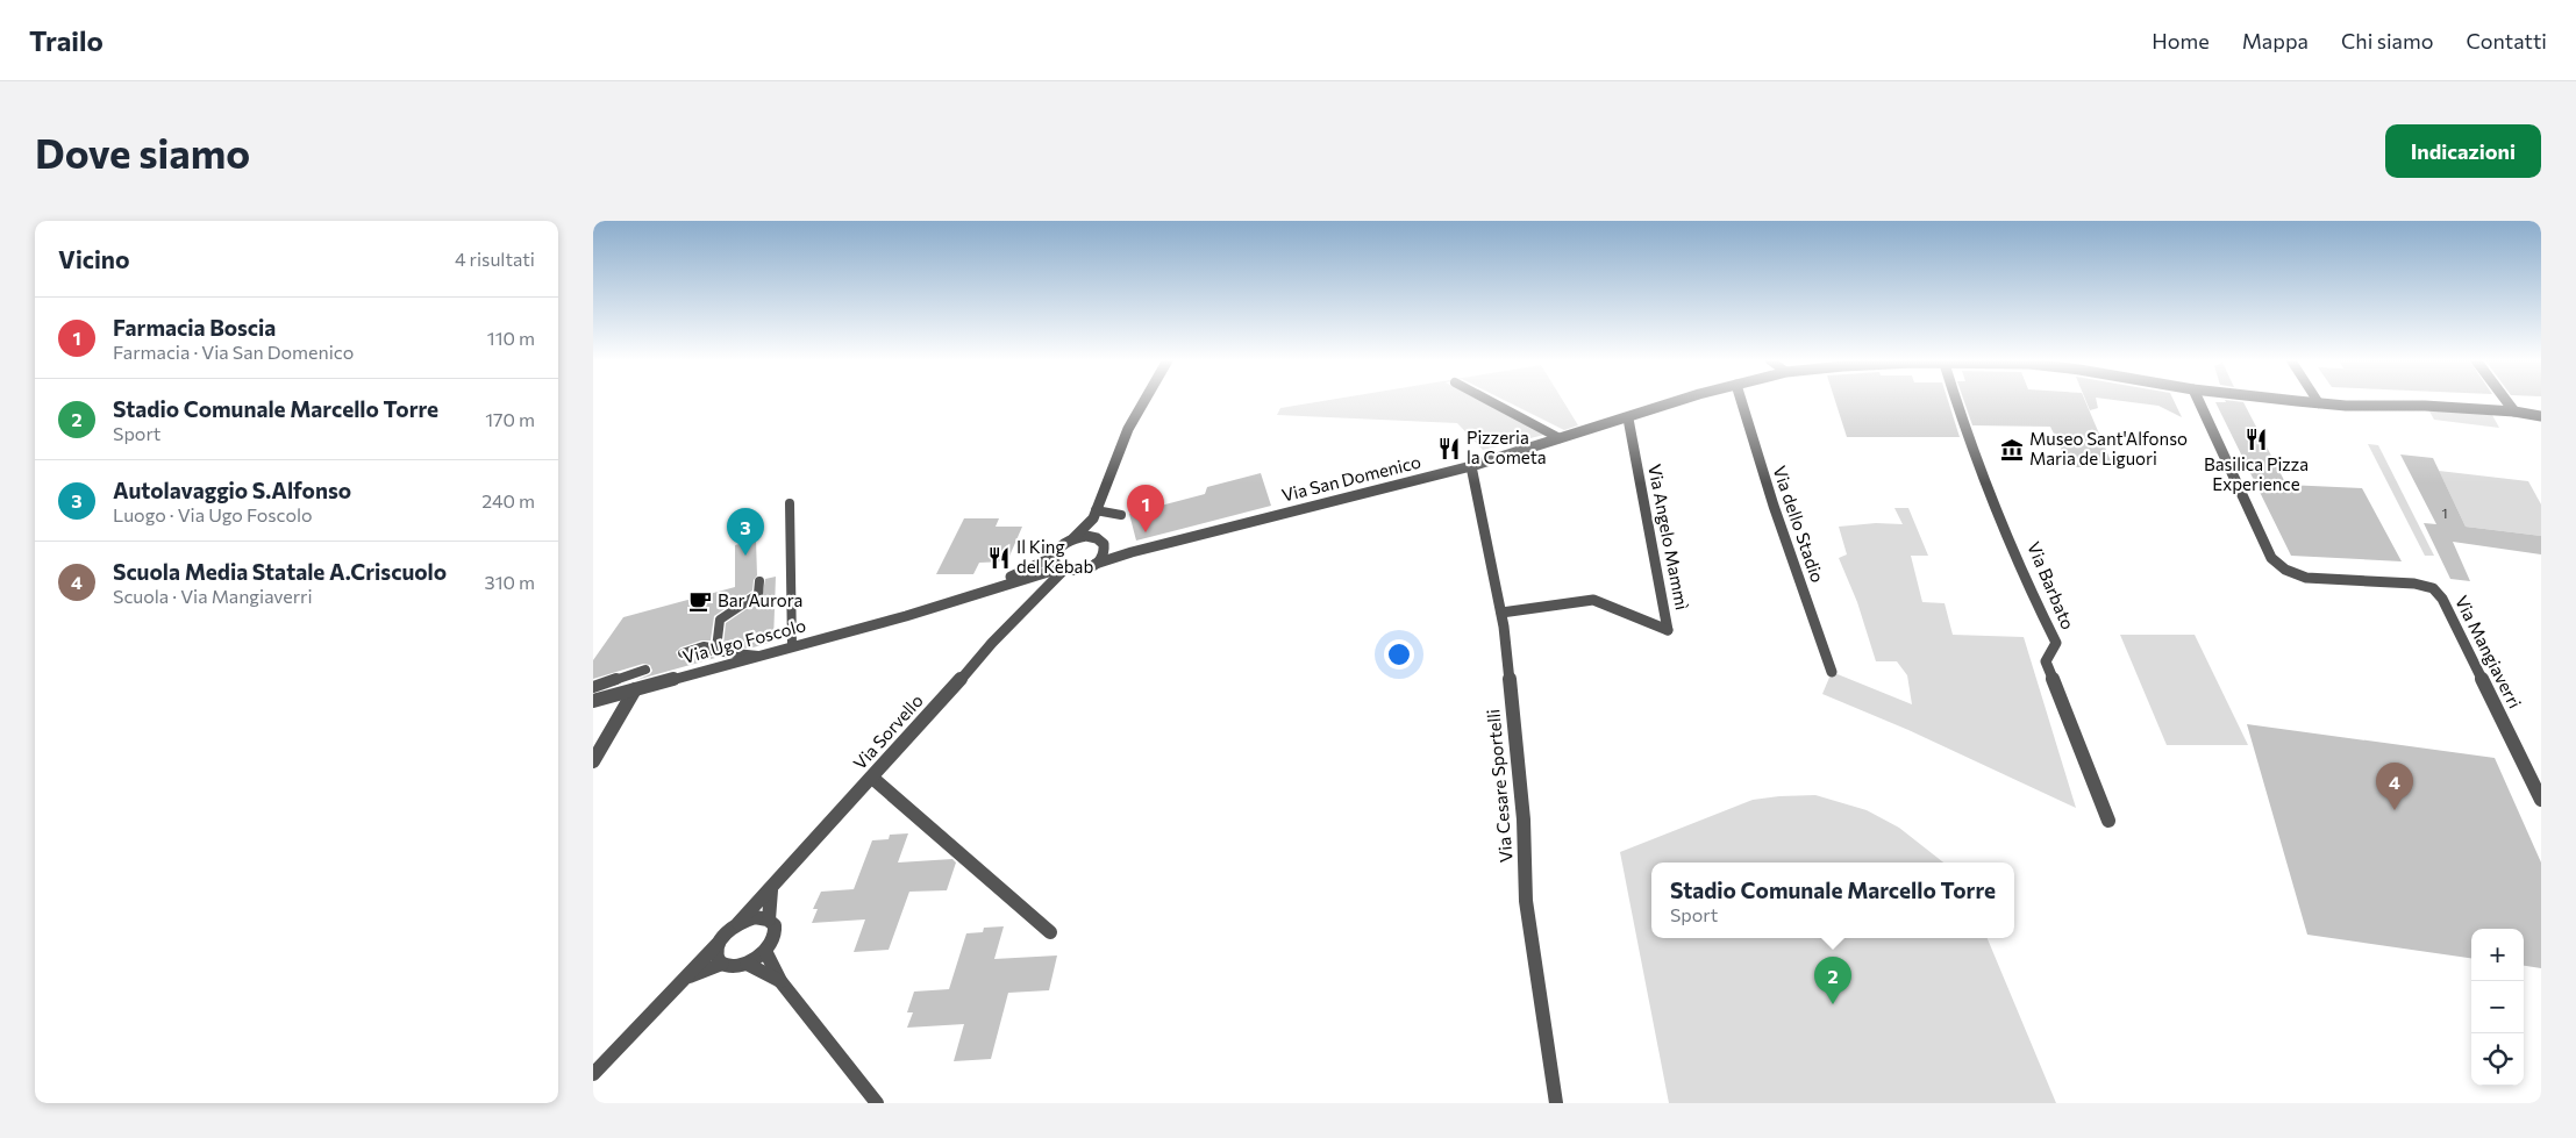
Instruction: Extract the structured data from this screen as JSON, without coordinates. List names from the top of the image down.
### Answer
{
  "streets": {
    "street": [
      "Via San Domenico",
      "Via dello Stadio",
      "Via Angelo Mammì",
      "Via Barbato",
      "Via Ugo Foscolo",
      "Via Mangiaverri",
      "Via Sorvello",
      "Via Cesare Sportelli"
    ]
  },
  "crossings": [
    ["Via San Domenico", "Via Angelo Mammì"],
    ["Via San Domenico", "Via Sorvello"],
    ["Via San Domenico", "Via Cesare Sportelli"],
    ["Via Angelo Mammì", "Via Cesare Sportelli"]
  ],
  "places": {
    "restaurant": ["Basilica Pizza Experience", "Pizzeria la Cometa", "Il King del Kebab"],
    "museum": ["Museo Sant'Alfonso Maria de Liguori"],
    "cafe": ["Bar Aurora"]
  },
  "house_numbers": ["1"],
  "page": {
    "header": "Trailo",
    "nav": [
      "Home",
      "Mappa",
      "Chi siamo",
      "Contatti"
    ],
    "buttons": "Indicazioni",
    "title": "Dove siamo",
    "heading": ["Vicino", "4 risultati"],
    "list": [
      {
        "mark": "1",
        "name": "Farmacia Boscia",
        "note": "Farmacia · Via San Domenico",
        "value": "110 m"
      },
      {
        "mark": "2",
        "name": "Stadio Comunale Marcello Torre",
        "note": "Sport",
        "value": "170 m"
      },
      {
        "mark": "3",
        "name": "Autolavaggio S.Alfonso",
        "note": "Luogo · Via Ugo Foscolo",
        "value": "240 m"
      },
      {
        "mark": "4",
        "name": "Scuola Media Statale A.Criscuolo",
        "note": "Scuola · Via Mangiaverri",
        "value": "310 m"
      }
    ],
    "pins": [
      "1",
      "3",
      "4",
      "2"
    ],
    "popup": ["Stadio Comunale Marcello Torre", "Sport"],
    "map_buttons": ["+", "−"]
  }
}
